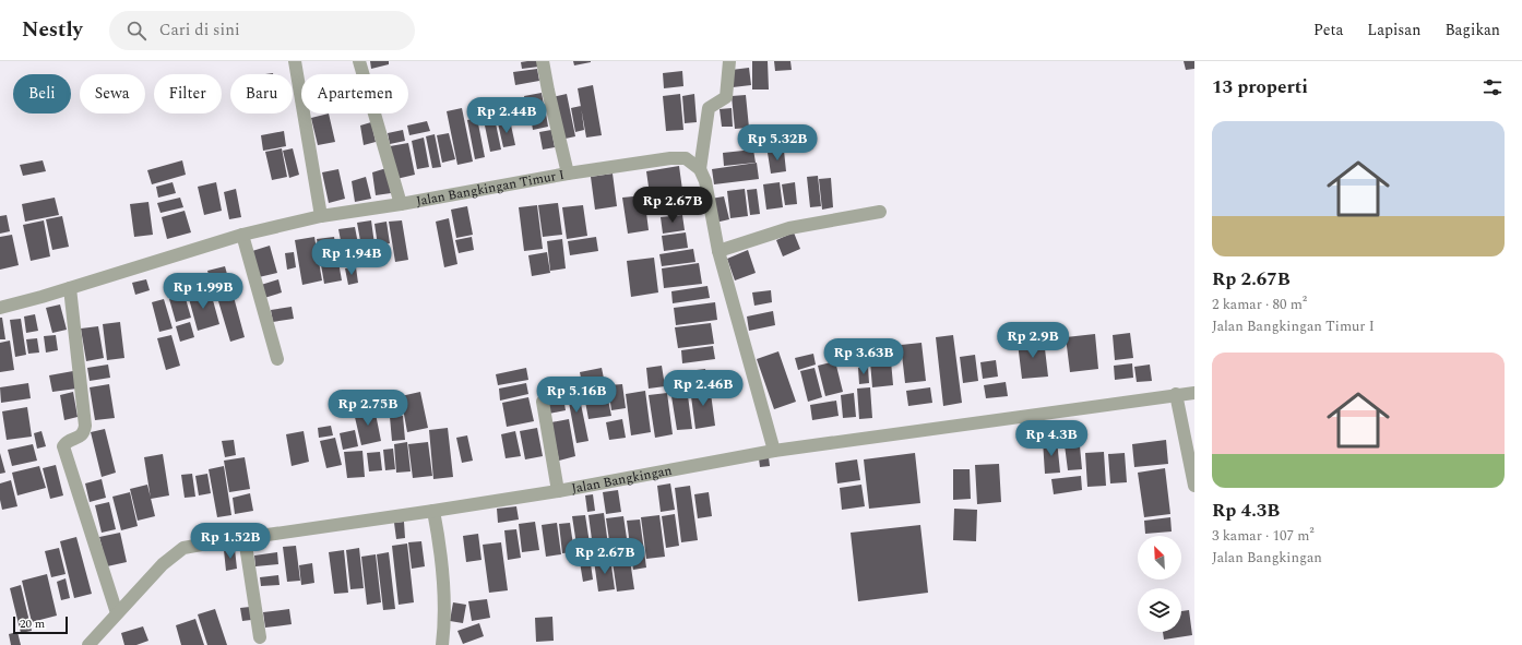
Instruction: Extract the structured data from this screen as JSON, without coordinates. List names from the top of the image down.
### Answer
{
  "streets": {
    "street": ["Jalan Bangkingan Timur I", "Jalan Bangkingan"]
  },
  "scale_bar": "20 m",
  "north": "top left",
  "page": {
    "header": "Nestly",
    "search": "Cari di sini",
    "nav": ["Peta", "Lapisan", "Bagikan"],
    "heading": "13 properti",
    "chip": [
      "Beli",
      "Sewa",
      "Filter",
      "Baru",
      "Apartemen"
    ],
    "price": [
      "Rp 2.44B",
      "Rp 5.32B",
      "Rp 2.67B",
      "Rp 1.94B",
      "Rp 1.99B",
      "Rp 2.9B",
      "Rp 3.63B",
      "Rp 2.46B",
      "Rp 5.16B",
      "Rp 2.75B",
      "Rp 4.3B",
      "Rp 1.52B",
      "Rp 2.67B"
    ],
    "list": [
      {
        "name": "Rp 2.67B",
        "note": "2 kamar · 80 m² · Jalan Bangkingan Timur I"
      },
      {
        "name": "Rp 4.3B",
        "note": "3 kamar · 107 m² · Jalan Bangkingan"
      }
    ],
    "scale": "20 m"
  }
}
